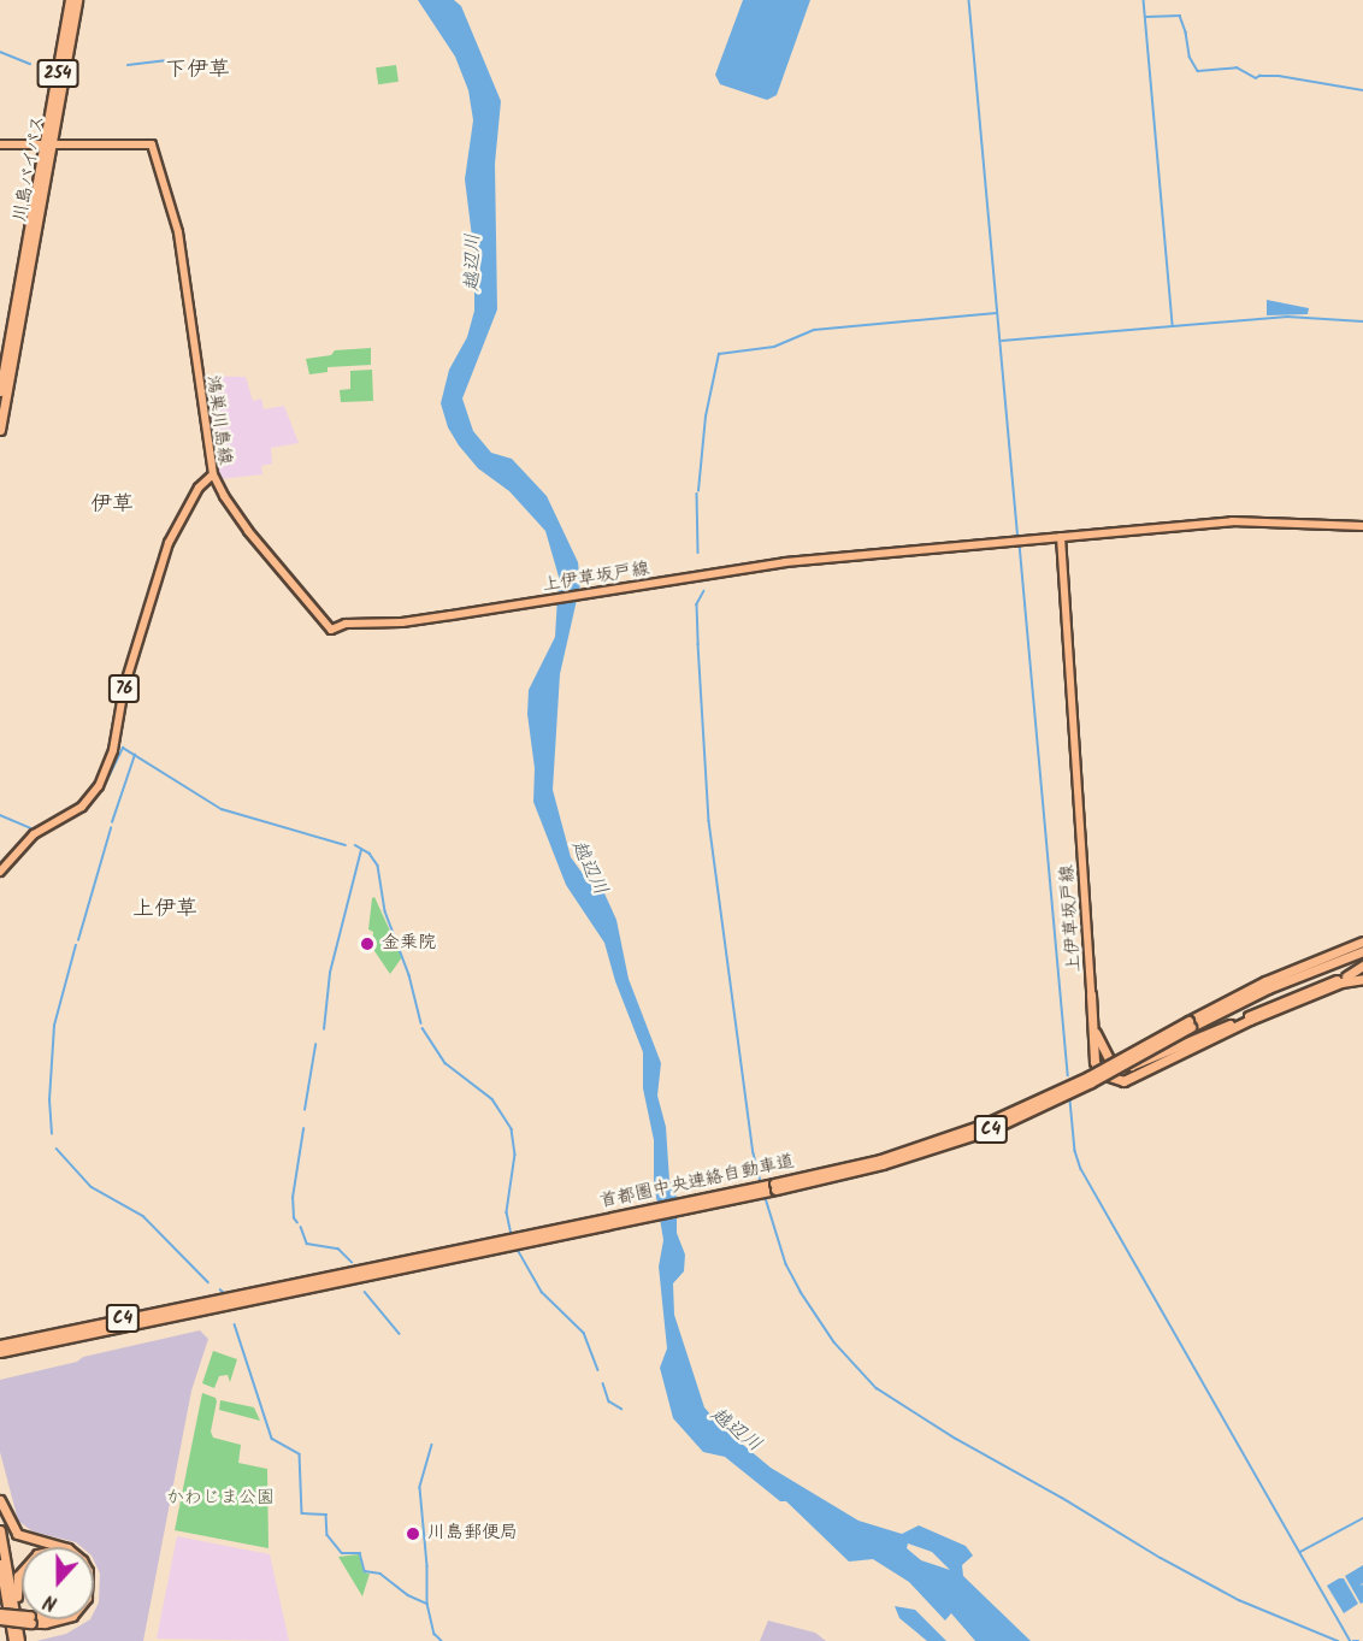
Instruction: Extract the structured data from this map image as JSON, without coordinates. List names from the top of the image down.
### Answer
{
  "streets": {
    "highway": [
      "254",
      "川島バイパス",
      "C4",
      "首都圏中央連絡自動車道"
    ],
    "main road": ["鴻巣川島線", "上伊草坂戸線", "76"]
  },
  "crossings": [
    ["川島バイパス", "鴻巣川島線"],
    ["鴻巣川島線", "上伊草坂戸線"]
  ],
  "districts": ["下伊草", "伊草", "上伊草"],
  "water": ["越辺川"],
  "parks": ["かわじま公園"],
  "places": ["金乗院", "川島郵便局"],
  "north": "bottom"
}
